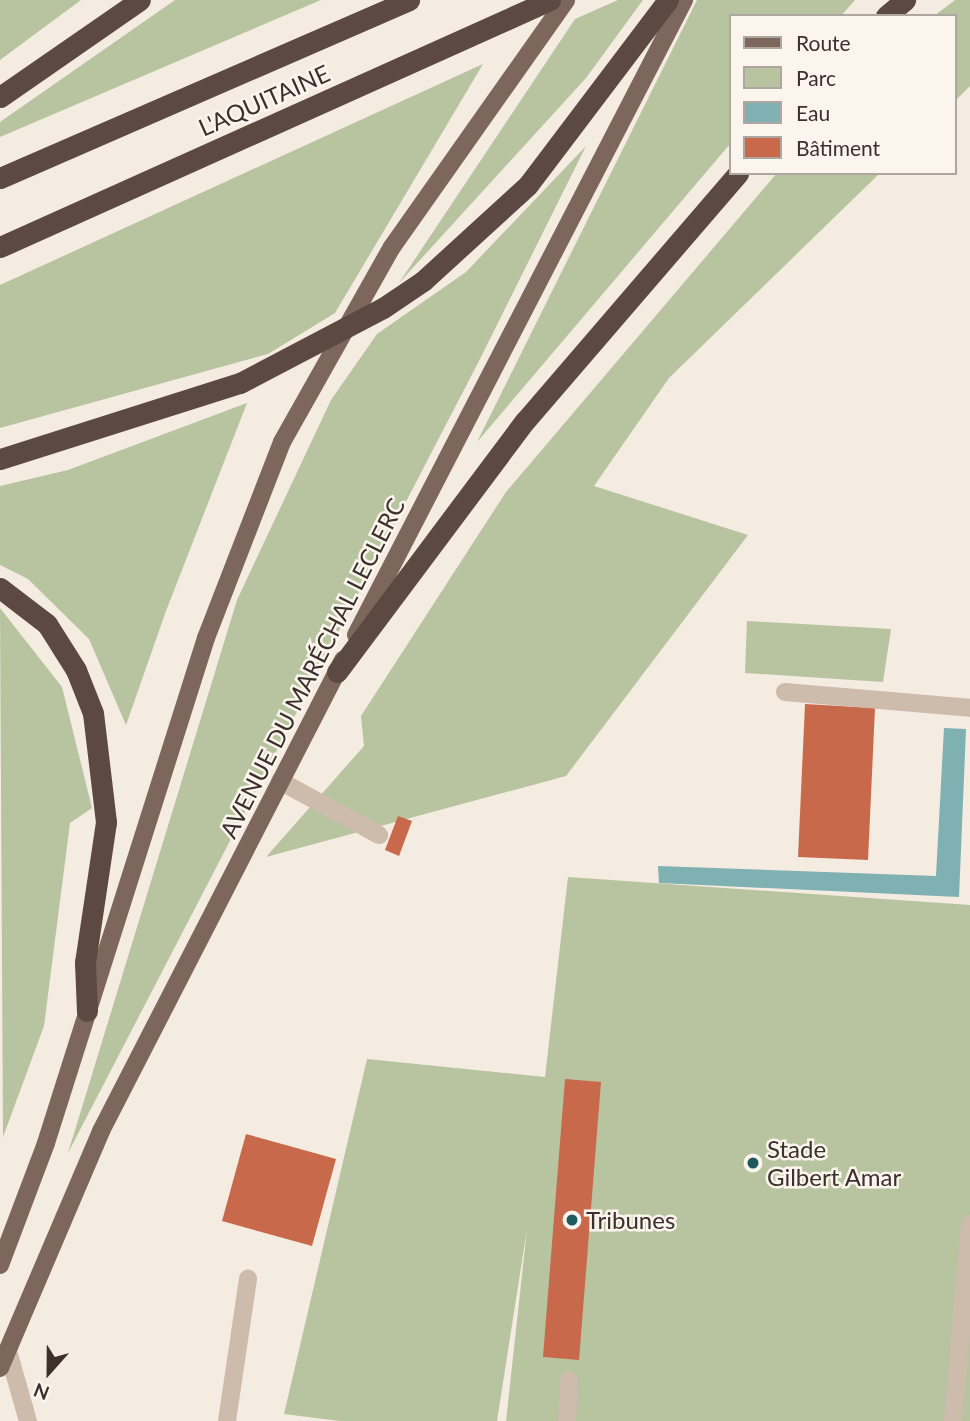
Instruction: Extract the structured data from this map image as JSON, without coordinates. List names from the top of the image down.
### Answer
{
  "streets": {
    "highway": ["L'AQUITAINE"],
    "main road": ["AVENUE DU MARÉCHAL LECLERC"]
  },
  "places": ["Stade Gilbert Amar", "Tribunes"],
  "legend": [
    "Route",
    "Parc",
    "Eau",
    "Bâtiment"
  ],
  "north": "bottom"
}
